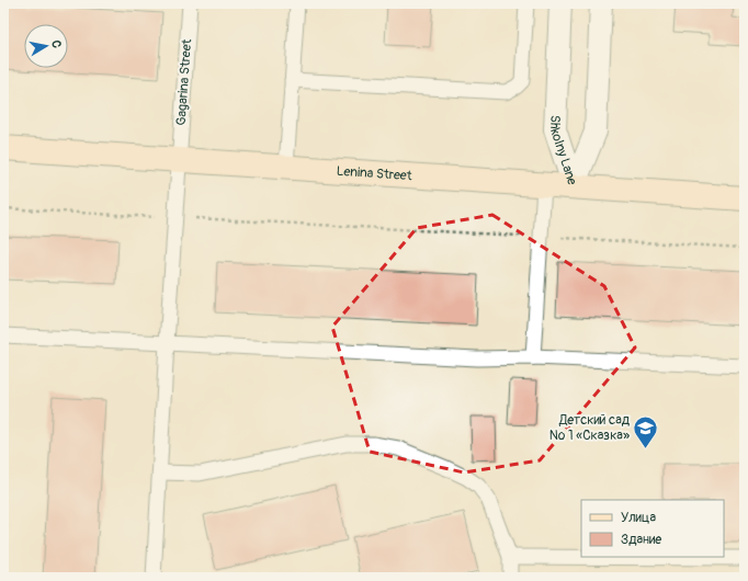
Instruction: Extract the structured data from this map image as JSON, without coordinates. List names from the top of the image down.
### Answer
{
  "streets": {
    "main road": ["Lenina Street"],
    "street": ["Shkolny Lane"],
    "lane": ["Gagarina Street"]
  },
  "crossings": [
    ["Gagarina Street", "Lenina Street"],
    ["Shkolny Lane", "Lenina Street"]
  ],
  "places": {
    "school or university": ["Детский сад № 1 «Сказка»"]
  },
  "legend": ["Улица", "Здание"],
  "north": "right"
}
